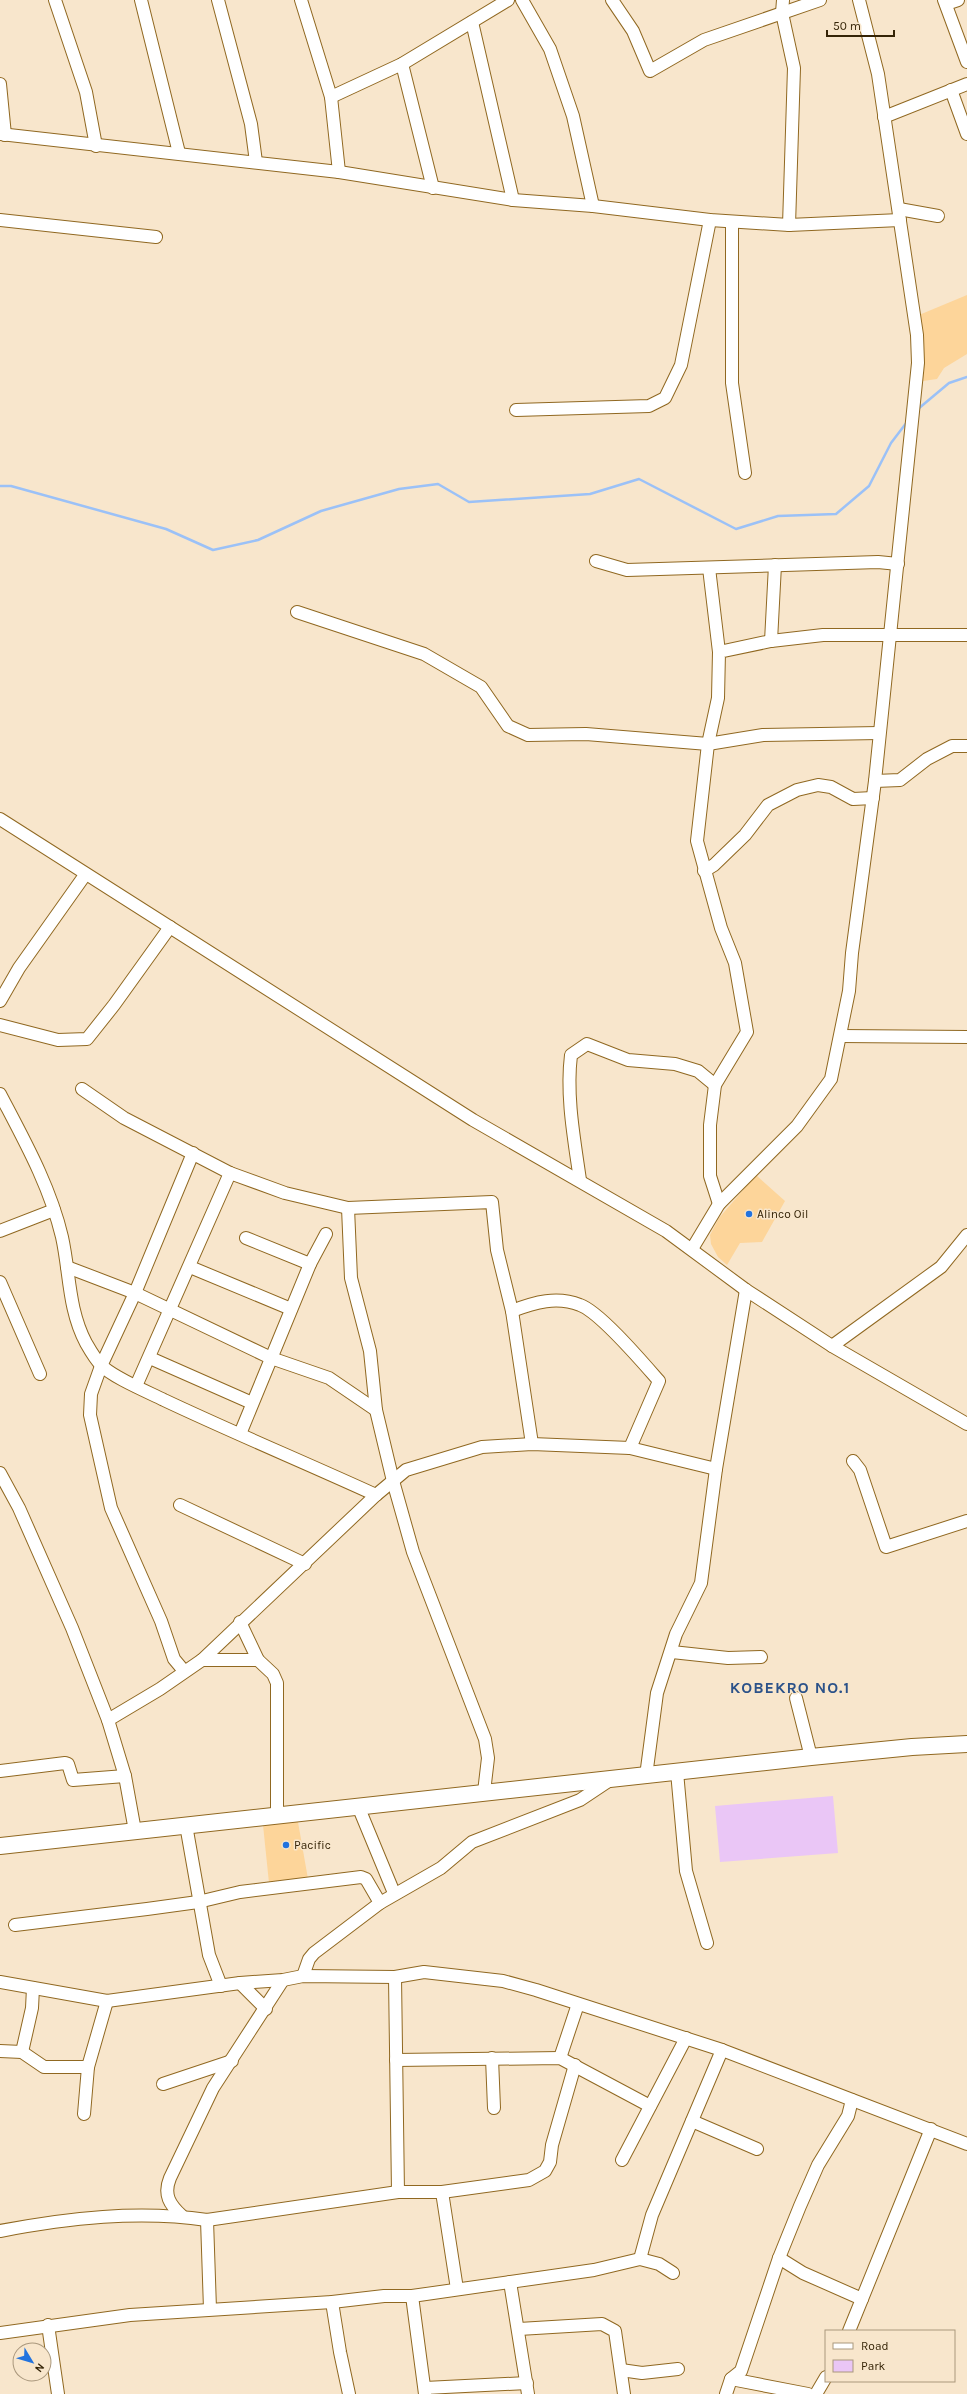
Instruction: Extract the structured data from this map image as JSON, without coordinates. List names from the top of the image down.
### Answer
{
  "districts": ["KOBEKRO NO.1"],
  "places": ["Alinco Oil", "Pacific"],
  "legend": ["Road", "Park"],
  "scale_bar": "50 m",
  "north": "bottom right"
}
